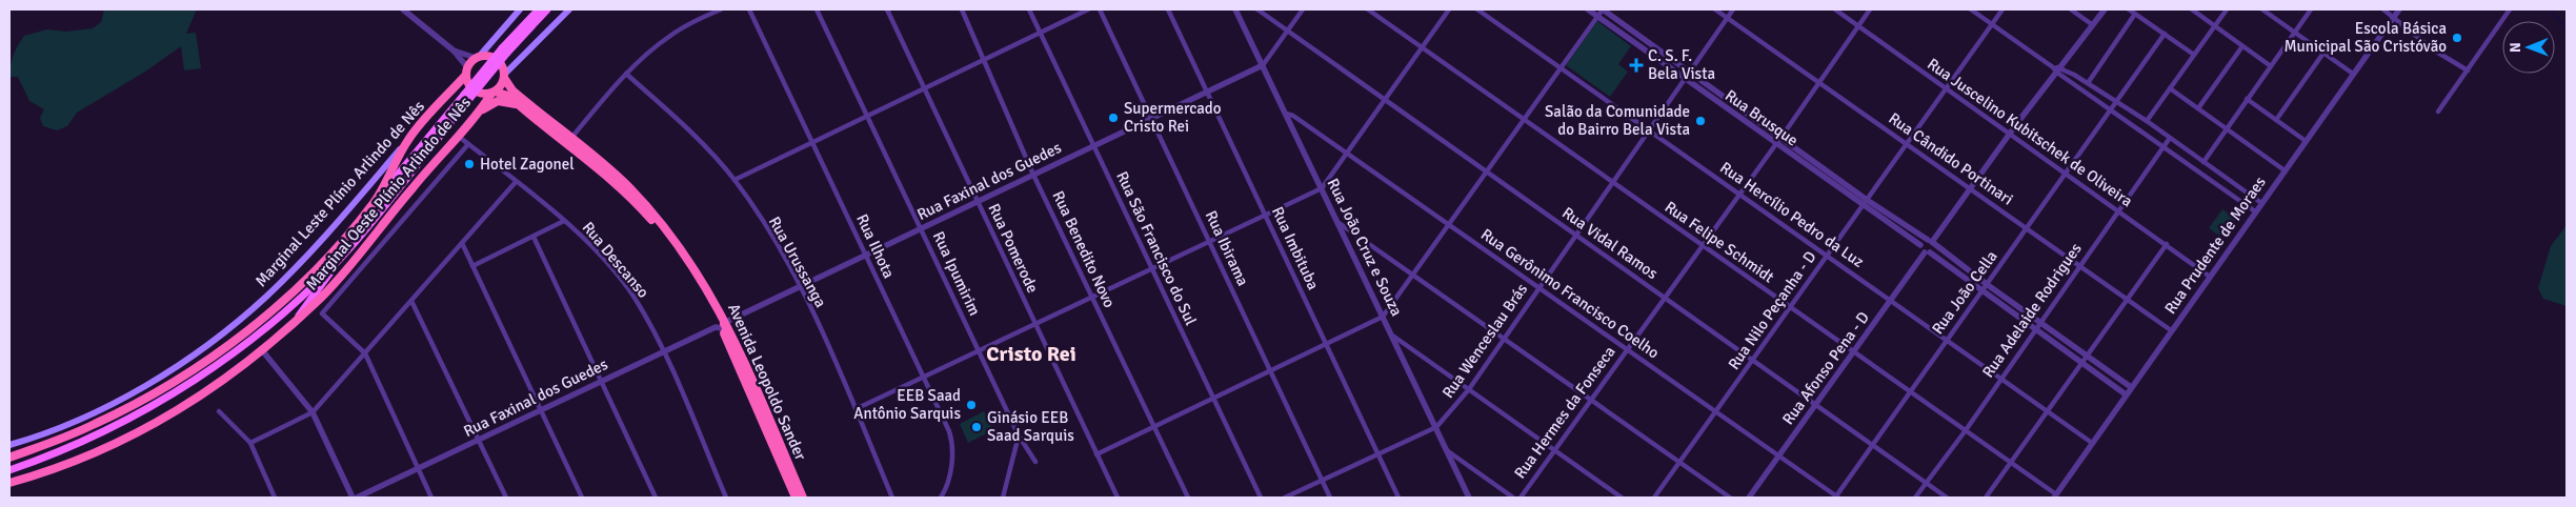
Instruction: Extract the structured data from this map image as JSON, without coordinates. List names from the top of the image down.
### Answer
{
  "streets": {
    "highway": ["Marginal Leste Plínio Arlindo de Nês", "Marginal Oeste Plínio Arlindo de Nês", "Avenida Leopoldo Sander"],
    "street": [
      "Rua Brusque",
      "Rua Juscelino Kubitschek de Oliveira",
      "Rua Cândido Portinari",
      "Rua Faxinal dos Guedes",
      "Rua Hercílio Pedro da Luz",
      "Rua Felipe Schmidt",
      "Rua Vidal Ramos",
      "Rua Prudente de Moraes",
      "Rua Ilhota",
      "Rua João Cruz e Souza",
      "Rua Pomerode",
      "Rua São Francisco do Sul",
      "Rua Ibirama",
      "Rua Imbituba",
      "Rua Benedito Novo",
      "Rua Descanso",
      "Rua Urussanga",
      "Rua Ipumirim",
      "Rua João Cella",
      "Rua Gerônimo Francisco Coelho",
      "Rua Nilo Peçanha - D",
      "Rua Adelaide Rodrigues",
      "Rua Wenceslau Brás",
      "Rua Afonso Pena - D",
      "Rua Hermes da Fonseca"
    ]
  },
  "crossings": [
    ["Rua Brusque", "Rua Prudente de Moraes"],
    ["Rua Brusque", "Rua João Cella"],
    ["Rua Brusque", "Rua Nilo Peçanha - D"],
    ["Rua Brusque", "Rua Adelaide Rodrigues"],
    ["Rua Brusque", "Rua Wenceslau Brás"],
    ["Rua Brusque", "Rua Afonso Pena - D"],
    ["Rua Brusque", "Rua Hermes da Fonseca"],
    ["Rua Juscelino Kubitschek de Oliveira", "Rua Prudente de Moraes"],
    ["Rua Juscelino Kubitschek de Oliveira", "Rua João Cella"],
    ["Rua Juscelino Kubitschek de Oliveira", "Rua Nilo Peçanha - D"],
    ["Rua Juscelino Kubitschek de Oliveira", "Rua Adelaide Rodrigues"],
    ["Rua Juscelino Kubitschek de Oliveira", "Rua Hermes da Fonseca"],
    ["Rua Cândido Portinari", "Rua Prudente de Moraes"],
    ["Rua Cândido Portinari", "Rua João Cella"],
    ["Rua Cândido Portinari", "Rua Nilo Peçanha - D"],
    ["Rua Cândido Portinari", "Rua Adelaide Rodrigues"],
    ["Rua Cândido Portinari", "Rua Wenceslau Brás"],
    ["Rua Cândido Portinari", "Rua Hermes da Fonseca"],
    ["Rua Faxinal dos Guedes", "Rua Ilhota"],
    ["Rua Faxinal dos Guedes", "Rua João Cruz e Souza"],
    ["Rua Faxinal dos Guedes", "Rua Pomerode"],
    ["Rua Faxinal dos Guedes", "Rua São Francisco do Sul"],
    ["Rua Faxinal dos Guedes", "Rua Ibirama"],
    ["Rua Faxinal dos Guedes", "Rua Imbituba"],
    ["Rua Faxinal dos Guedes", "Rua Benedito Novo"],
    ["Rua Faxinal dos Guedes", "Rua Descanso"],
    ["Rua Faxinal dos Guedes", "Rua Urussanga"],
    ["Rua Faxinal dos Guedes", "Rua Ipumirim"],
    ["Rua Faxinal dos Guedes", "Avenida Leopoldo Sander"],
    ["Marginal Leste Plínio Arlindo de Nês", "Marginal Oeste Plínio Arlindo de Nês"],
    ["Marginal Leste Plínio Arlindo de Nês", "Avenida Leopoldo Sander"],
    ["Marginal Oeste Plínio Arlindo de Nês", "Rua Descanso"],
    ["Marginal Oeste Plínio Arlindo de Nês", "Avenida Leopoldo Sander"],
    ["Rua Hercílio Pedro da Luz", "Rua Prudente de Moraes"],
    ["Rua Hercílio Pedro da Luz", "Rua João Cella"],
    ["Rua Hercílio Pedro da Luz", "Rua Nilo Peçanha - D"],
    ["Rua Hercílio Pedro da Luz", "Rua Adelaide Rodrigues"],
    ["Rua Hercílio Pedro da Luz", "Rua Wenceslau Brás"],
    ["Rua Hercílio Pedro da Luz", "Rua Afonso Pena - D"],
    ["Rua Hercílio Pedro da Luz", "Rua Hermes da Fonseca"],
    ["Rua Felipe Schmidt", "Rua Prudente de Moraes"],
    ["Rua Felipe Schmidt", "Rua João Cella"],
    ["Rua Felipe Schmidt", "Rua Nilo Peçanha - D"],
    ["Rua Felipe Schmidt", "Rua Adelaide Rodrigues"],
    ["Rua Felipe Schmidt", "Rua Wenceslau Brás"],
    ["Rua Felipe Schmidt", "Rua Afonso Pena - D"],
    ["Rua Felipe Schmidt", "Rua Hermes da Fonseca"],
    ["Rua Vidal Ramos", "Rua João Cella"],
    ["Rua Vidal Ramos", "Rua Nilo Peçanha - D"],
    ["Rua Vidal Ramos", "Rua Adelaide Rodrigues"],
    ["Rua Vidal Ramos", "Rua Wenceslau Brás"],
    ["Rua Vidal Ramos", "Rua Afonso Pena - D"],
    ["Rua Vidal Ramos", "Rua Hermes da Fonseca"],
    ["Rua João Cruz e Souza", "Rua Gerônimo Francisco Coelho"],
    ["Rua João Cruz e Souza", "Rua Wenceslau Brás"],
    ["Rua João Cella", "Rua Gerônimo Francisco Coelho"],
    ["Rua Gerônimo Francisco Coelho", "Rua Nilo Peçanha - D"],
    ["Rua Gerônimo Francisco Coelho", "Rua Wenceslau Brás"],
    ["Rua Gerônimo Francisco Coelho", "Rua Afonso Pena - D"],
    ["Rua Gerônimo Francisco Coelho", "Rua Hermes da Fonseca"]
  ],
  "districts": ["Cristo Rei"],
  "places": {
    "other": [
      "Escola Básica Municipal São Cristóvão",
      "Supermercado Cristo Rei",
      "Salão da Comunidade do Bairro Bela Vista",
      "Hotel Zagonel",
      "EEB Saad Antônio Sarquis",
      "Ginásio EEB Saad Sarquis"
    ],
    "health": ["C. S. F. Bela Vista"]
  },
  "north": "left"
}
